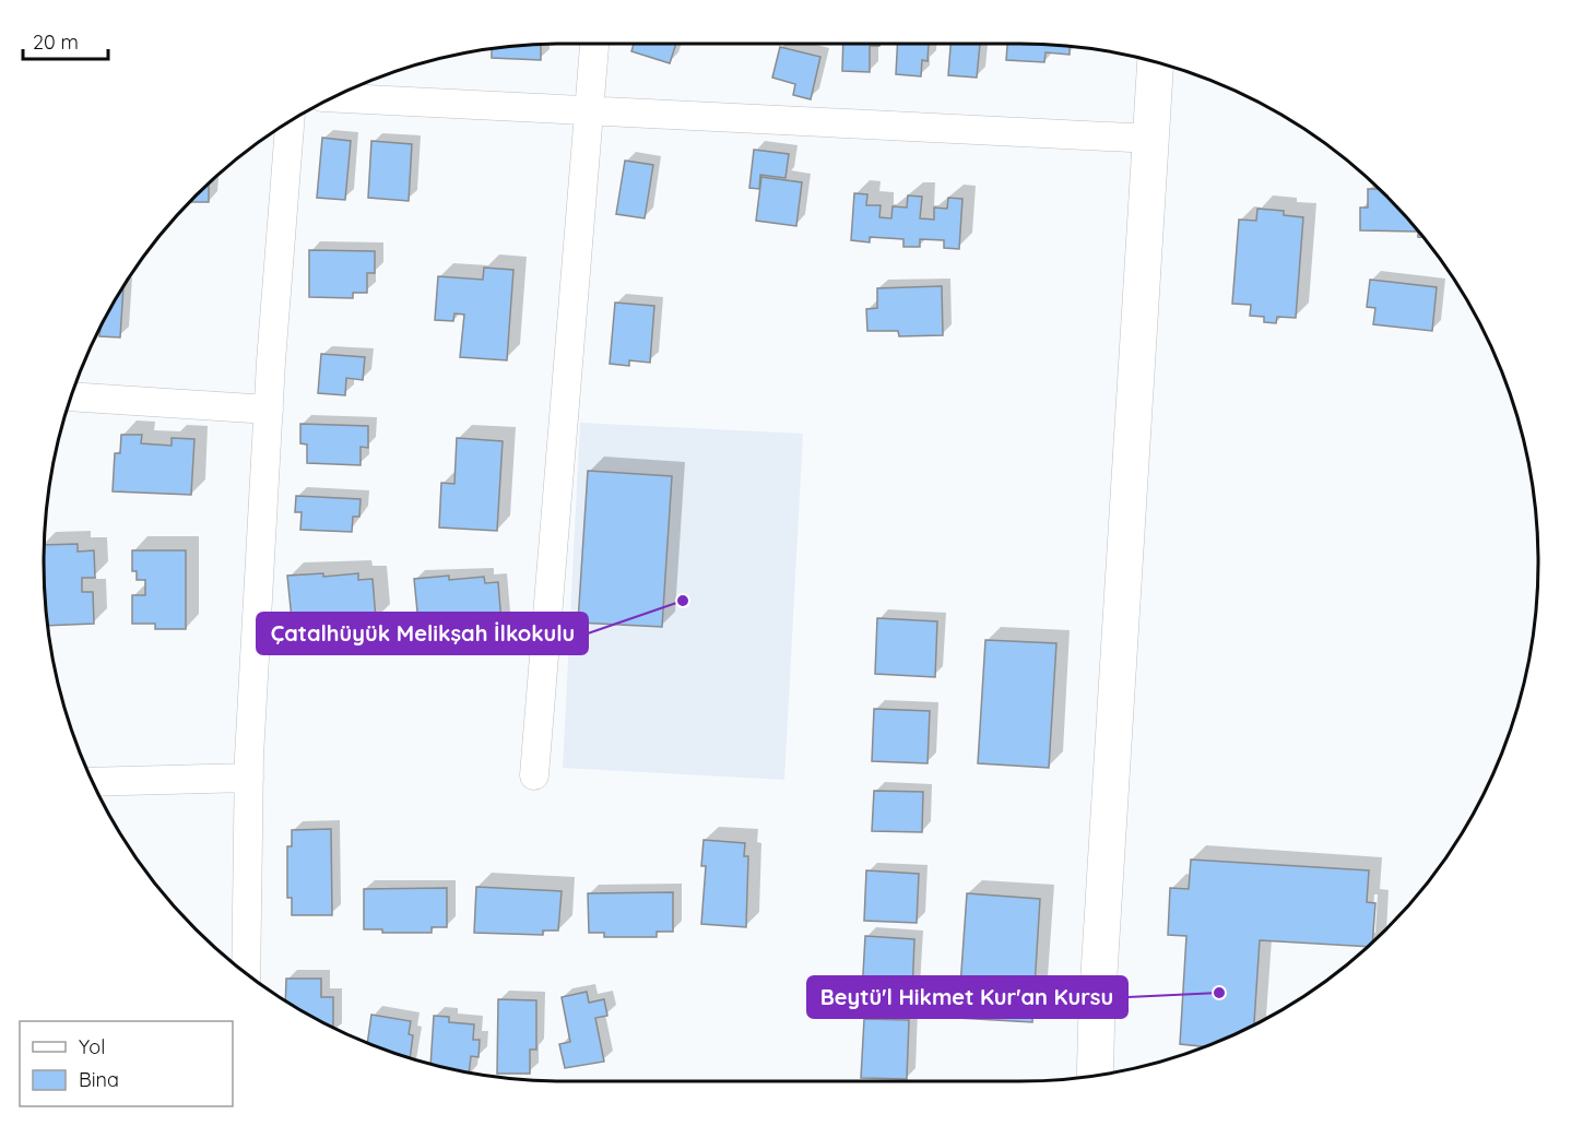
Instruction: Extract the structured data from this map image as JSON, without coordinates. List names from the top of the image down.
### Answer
{
  "places": ["Çatalhüyük Melikşah İlkokulu", "Beytü'l Hikmet Kur'an Kursu"],
  "legend": ["Yol", "Bina"],
  "scale_bar": "20 m"
}
